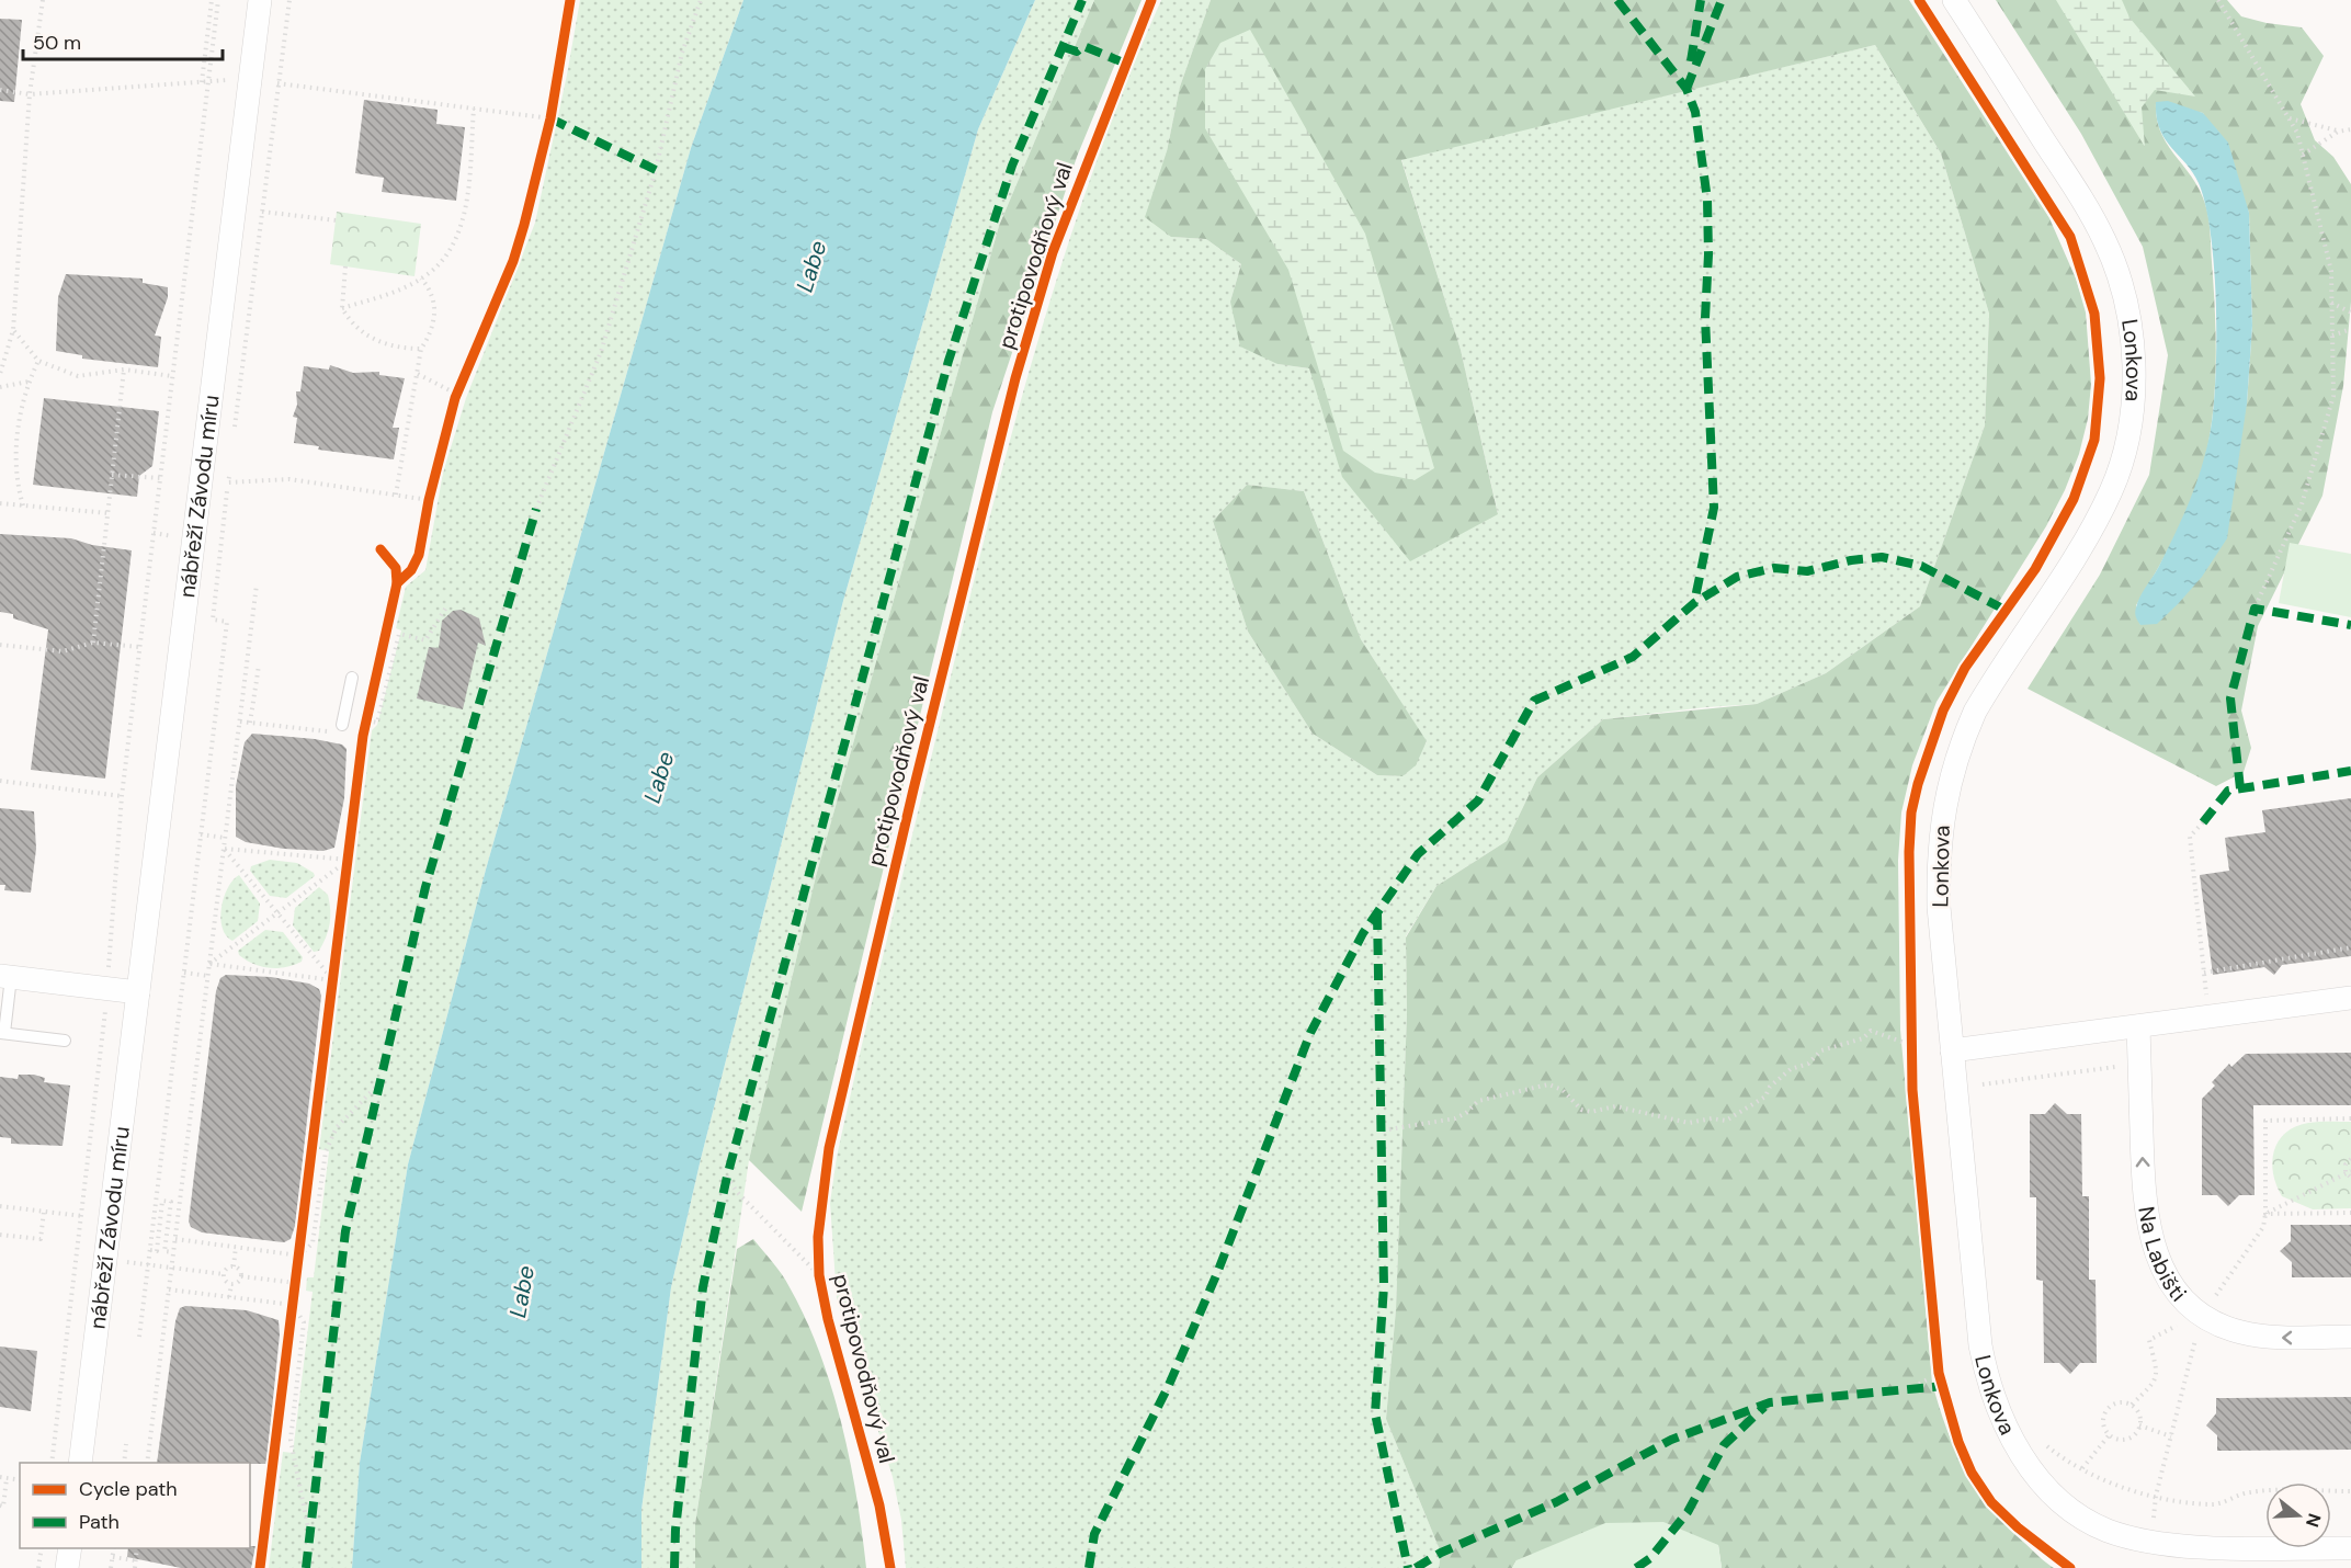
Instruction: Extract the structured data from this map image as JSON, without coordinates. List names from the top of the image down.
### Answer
{
  "streets": {
    "street": ["Lonkova", "nábřeží Závodu míru", "Na Labišti"],
    "cycle path": ["protipovodňový val"]
  },
  "one_way": ["Na Labišti"],
  "water": ["Labe"],
  "legend": ["Cycle path", "Path"],
  "scale_bar": "50 m",
  "north": "right"
}
